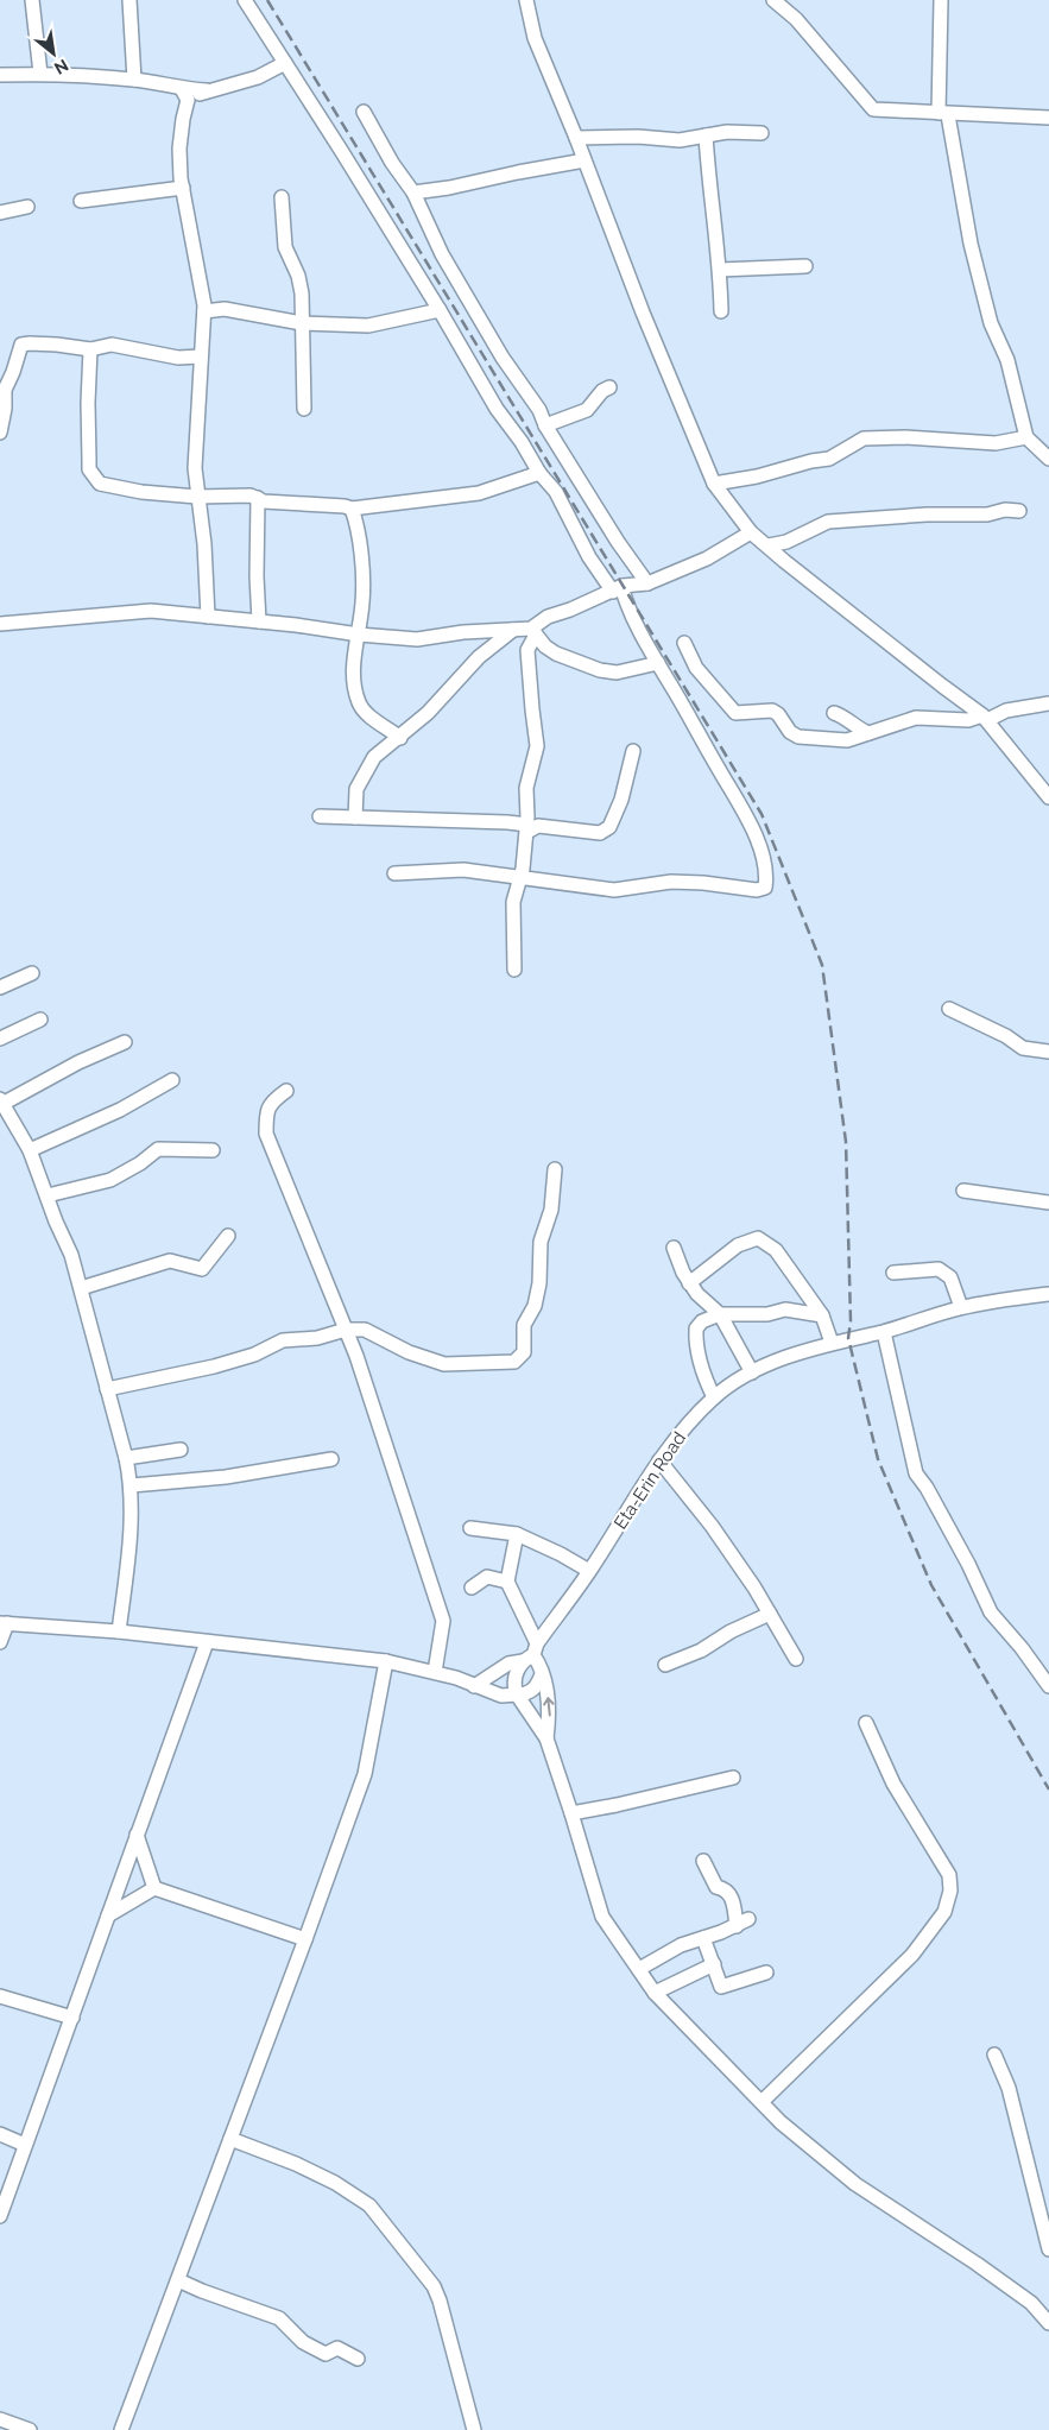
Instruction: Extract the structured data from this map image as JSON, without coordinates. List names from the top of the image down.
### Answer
{
  "streets": {
    "street": ["Eta-Erin Road"]
  },
  "north": "bottom right"
}
